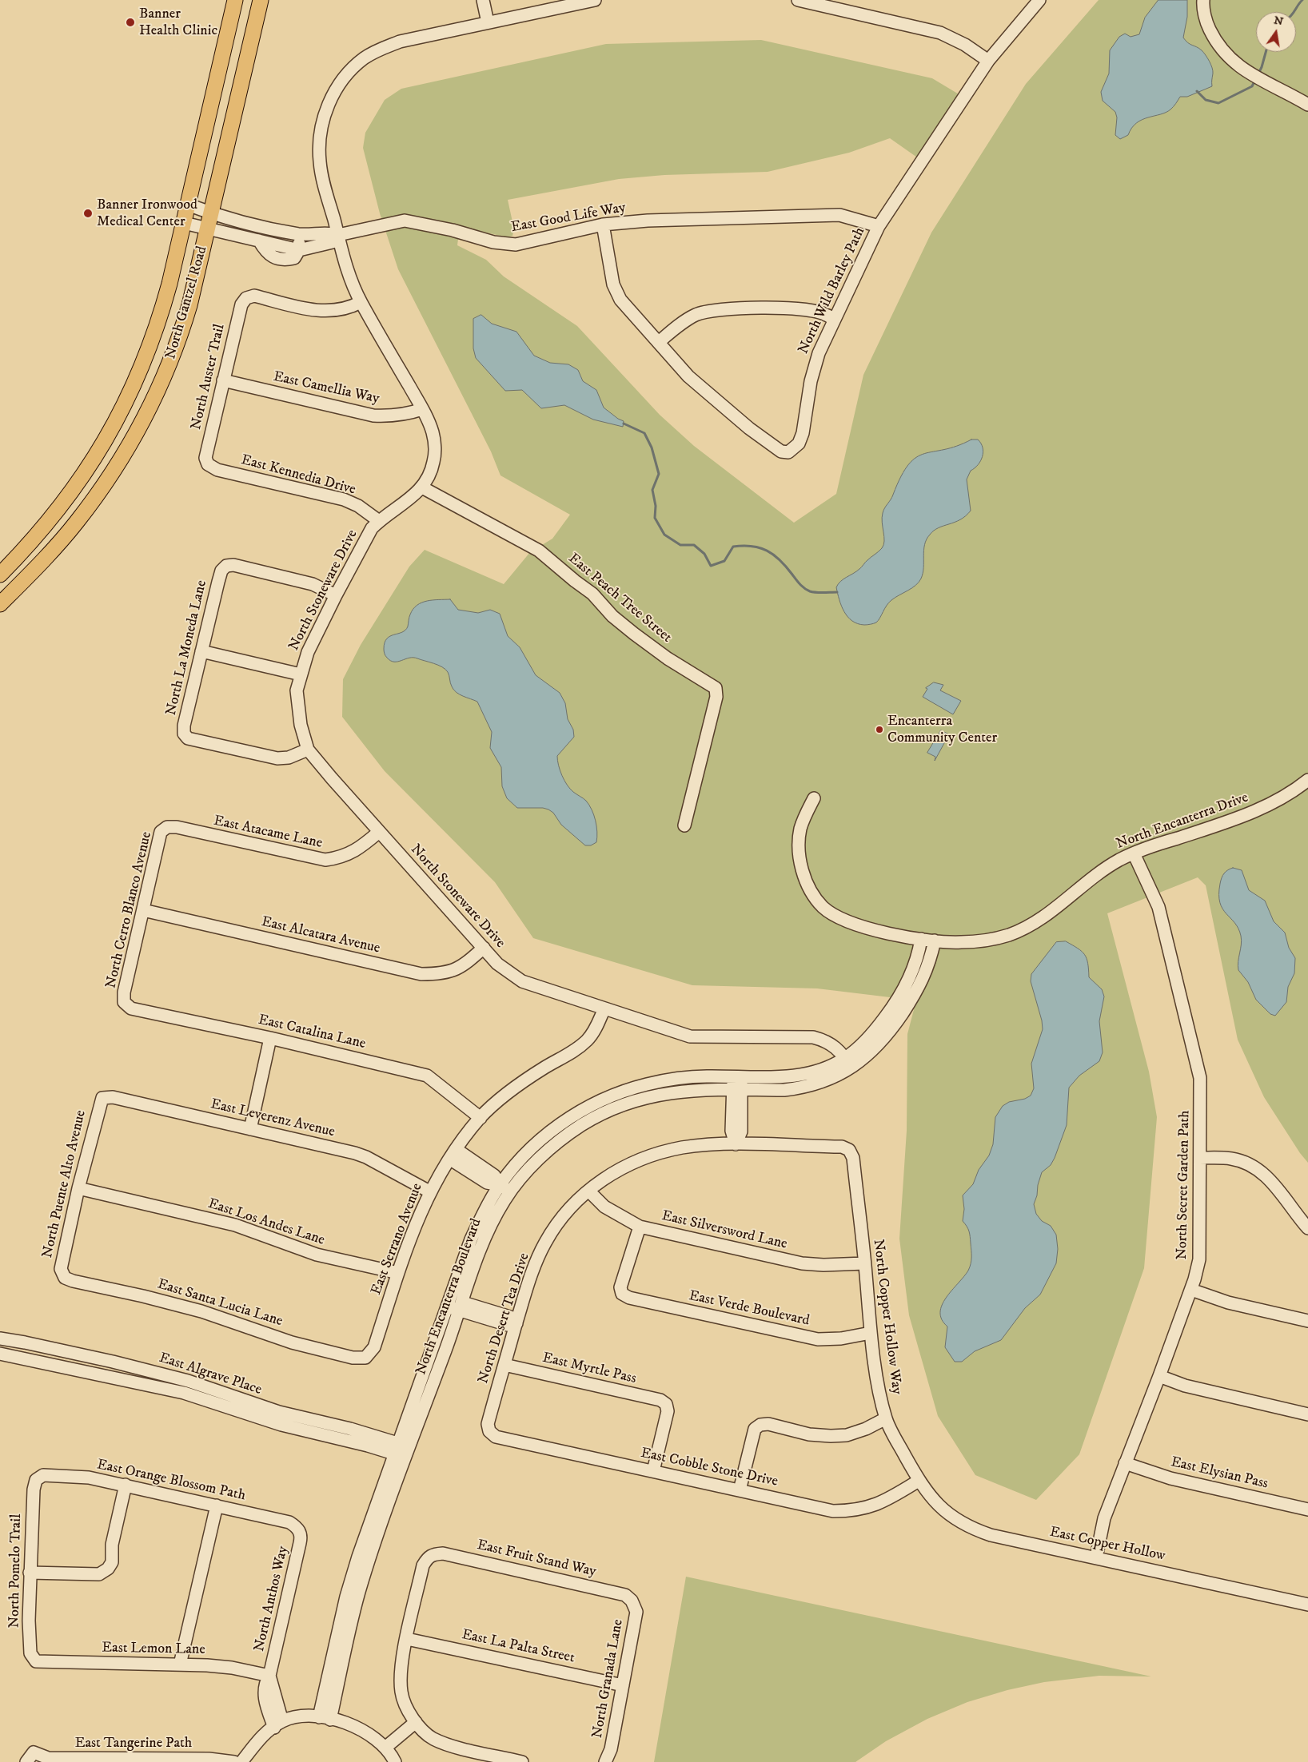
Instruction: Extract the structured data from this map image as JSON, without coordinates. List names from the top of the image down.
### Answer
{
  "streets": {
    "main road": ["North Gantzel Road"],
    "street": [
      "East Good Life Way",
      "North Wild Barley Path",
      "North Auster Trail",
      "East Camellia Way",
      "East Kennedia Drive",
      "North Stoneware Drive",
      "East Peach Tree Street",
      "North La Moneda Lane",
      "North Encanterra Drive",
      "East Atacame Lane",
      "North Cerro Blanco Avenue",
      "East Alcatara Avenue",
      "East Catalina Lane",
      "East Leverenz Avenue",
      "North Puente Alto Avenue",
      "North Secret Garden Path",
      "East Los Andes Lane",
      "East Silversword Lane",
      "East Serrano Avenue",
      "North Encanterra Boulevard",
      "East Santa Lucia Lane",
      "East Verde Boulevard",
      "North Copper Hollow Way",
      "North Desert Tea Drive",
      "East Myrtle Pass",
      "East Algrave Place",
      "East Cobble Stone Drive",
      "East Elysian Pass",
      "East Orange Blossom Path",
      "East Copper Hollow",
      "East Fruit Stand Way",
      "North Pomelo Trail",
      "North Anthos Way",
      "East La Palta Street",
      "East Lemon Lane",
      "North Granada Lane",
      "East Tangerine Path"
    ]
  },
  "crossings": [
    ["East Good Life Way", "North Wild Barley Path"],
    ["East Good Life Way", "North Gantzel Road"],
    ["East Good Life Way", "North Stoneware Drive"],
    ["North Auster Trail", "East Camellia Way"],
    ["North Auster Trail", "East Kennedia Drive"],
    ["North Auster Trail", "North Stoneware Drive"],
    ["East Camellia Way", "North Stoneware Drive"],
    ["East Kennedia Drive", "North Stoneware Drive"],
    ["North Stoneware Drive", "East Peach Tree Street"],
    ["North Stoneware Drive", "North La Moneda Lane"],
    ["North Stoneware Drive", "East Atacame Lane"],
    ["North Stoneware Drive", "East Alcatara Avenue"],
    ["North Stoneware Drive", "East Serrano Avenue"],
    ["North Stoneware Drive", "North Encanterra Boulevard"],
    ["North Encanterra Drive", "North Secret Garden Path"],
    ["North Encanterra Drive", "North Encanterra Boulevard"],
    ["East Atacame Lane", "North Cerro Blanco Avenue"],
    ["North Cerro Blanco Avenue", "East Alcatara Avenue"],
    ["North Cerro Blanco Avenue", "East Catalina Lane"],
    ["East Catalina Lane", "East Serrano Avenue"],
    ["East Leverenz Avenue", "North Puente Alto Avenue"],
    ["East Leverenz Avenue", "East Serrano Avenue"],
    ["North Puente Alto Avenue", "East Los Andes Lane"],
    ["North Puente Alto Avenue", "East Santa Lucia Lane"],
    ["North Secret Garden Path", "East Elysian Pass"],
    ["North Secret Garden Path", "East Copper Hollow"],
    ["East Los Andes Lane", "East Serrano Avenue"],
    ["East Silversword Lane", "East Verde Boulevard"],
    ["East Silversword Lane", "North Copper Hollow Way"],
    ["East Silversword Lane", "North Desert Tea Drive"],
    ["East Serrano Avenue", "East Santa Lucia Lane"],
    ["North Encanterra Boulevard", "East Algrave Place"],
    ["East Verde Boulevard", "North Copper Hollow Way"],
    ["North Copper Hollow Way", "North Desert Tea Drive"],
    ["North Copper Hollow Way", "East Cobble Stone Drive"],
    ["North Copper Hollow Way", "East Copper Hollow"],
    ["North Desert Tea Drive", "East Myrtle Pass"],
    ["North Desert Tea Drive", "East Cobble Stone Drive"],
    ["East Myrtle Pass", "East Cobble Stone Drive"],
    ["East Cobble Stone Drive", "East Copper Hollow"],
    ["East Orange Blossom Path", "North Pomelo Trail"],
    ["East Orange Blossom Path", "North Anthos Way"],
    ["East Fruit Stand Way", "East La Palta Street"],
    ["East Fruit Stand Way", "North Granada Lane"],
    ["North Pomelo Trail", "East Lemon Lane"],
    ["North Anthos Way", "East Lemon Lane"],
    ["East La Palta Street", "North Granada Lane"]
  ],
  "places": ["Banner Health Clinic", "Banner Ironwood Medical Center", "Encanterra Community Center"],
  "north": "top"
}
